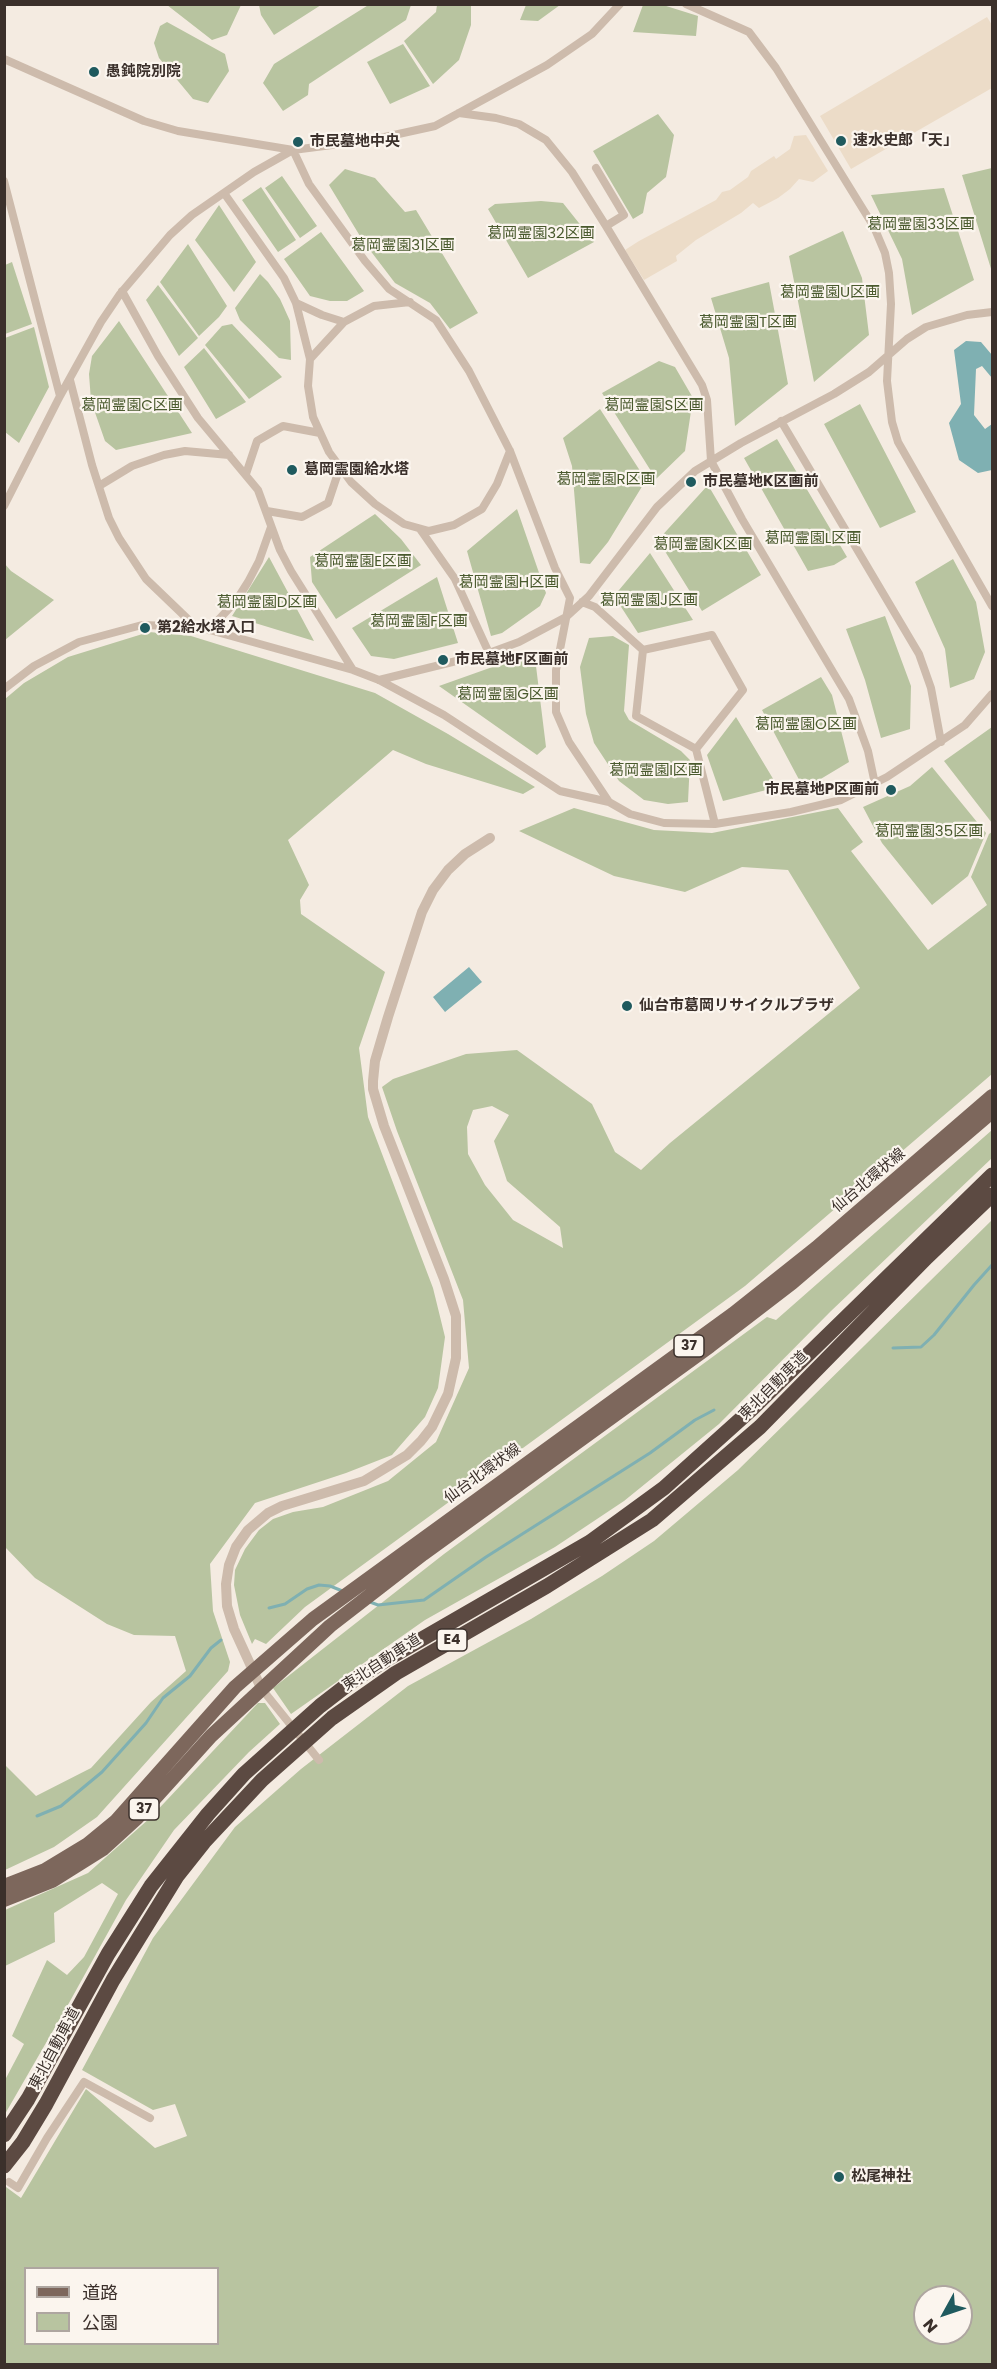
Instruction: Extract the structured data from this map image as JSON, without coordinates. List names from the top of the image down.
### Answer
{
  "streets": {
    "highway": ["東北自動車道", "E4"],
    "main road": ["仙台北環状線", "37"]
  },
  "parks": [
    "葛岡霊園33区画",
    "葛岡霊園32区画",
    "葛岡霊園31区画",
    "葛岡霊園U区画",
    "葛岡霊園T区画",
    "葛岡霊園C区画",
    "葛岡霊園S区画",
    "葛岡霊園R区画",
    "葛岡霊園L区画",
    "葛岡霊園K区画",
    "葛岡霊園E区画",
    "葛岡霊園H区画",
    "葛岡霊園J区画",
    "葛岡霊園D区画",
    "葛岡霊園F区画",
    "葛岡霊園G区画",
    "葛岡霊園O区画",
    "葛岡霊園I区画",
    "葛岡霊園35区画"
  ],
  "places": [
    "愚鈍院別院",
    "速水史郎「天」",
    "市民墓地中央",
    "葛岡霊園給水塔",
    "市民墓地K区画前",
    "第2給水塔入口",
    "市民墓地F区画前",
    "市民墓地P区画前",
    "仙台市葛岡リサイクルプラザ",
    "松尾神社"
  ],
  "legend": ["道路", "公園"],
  "north": "bottom left"
}
